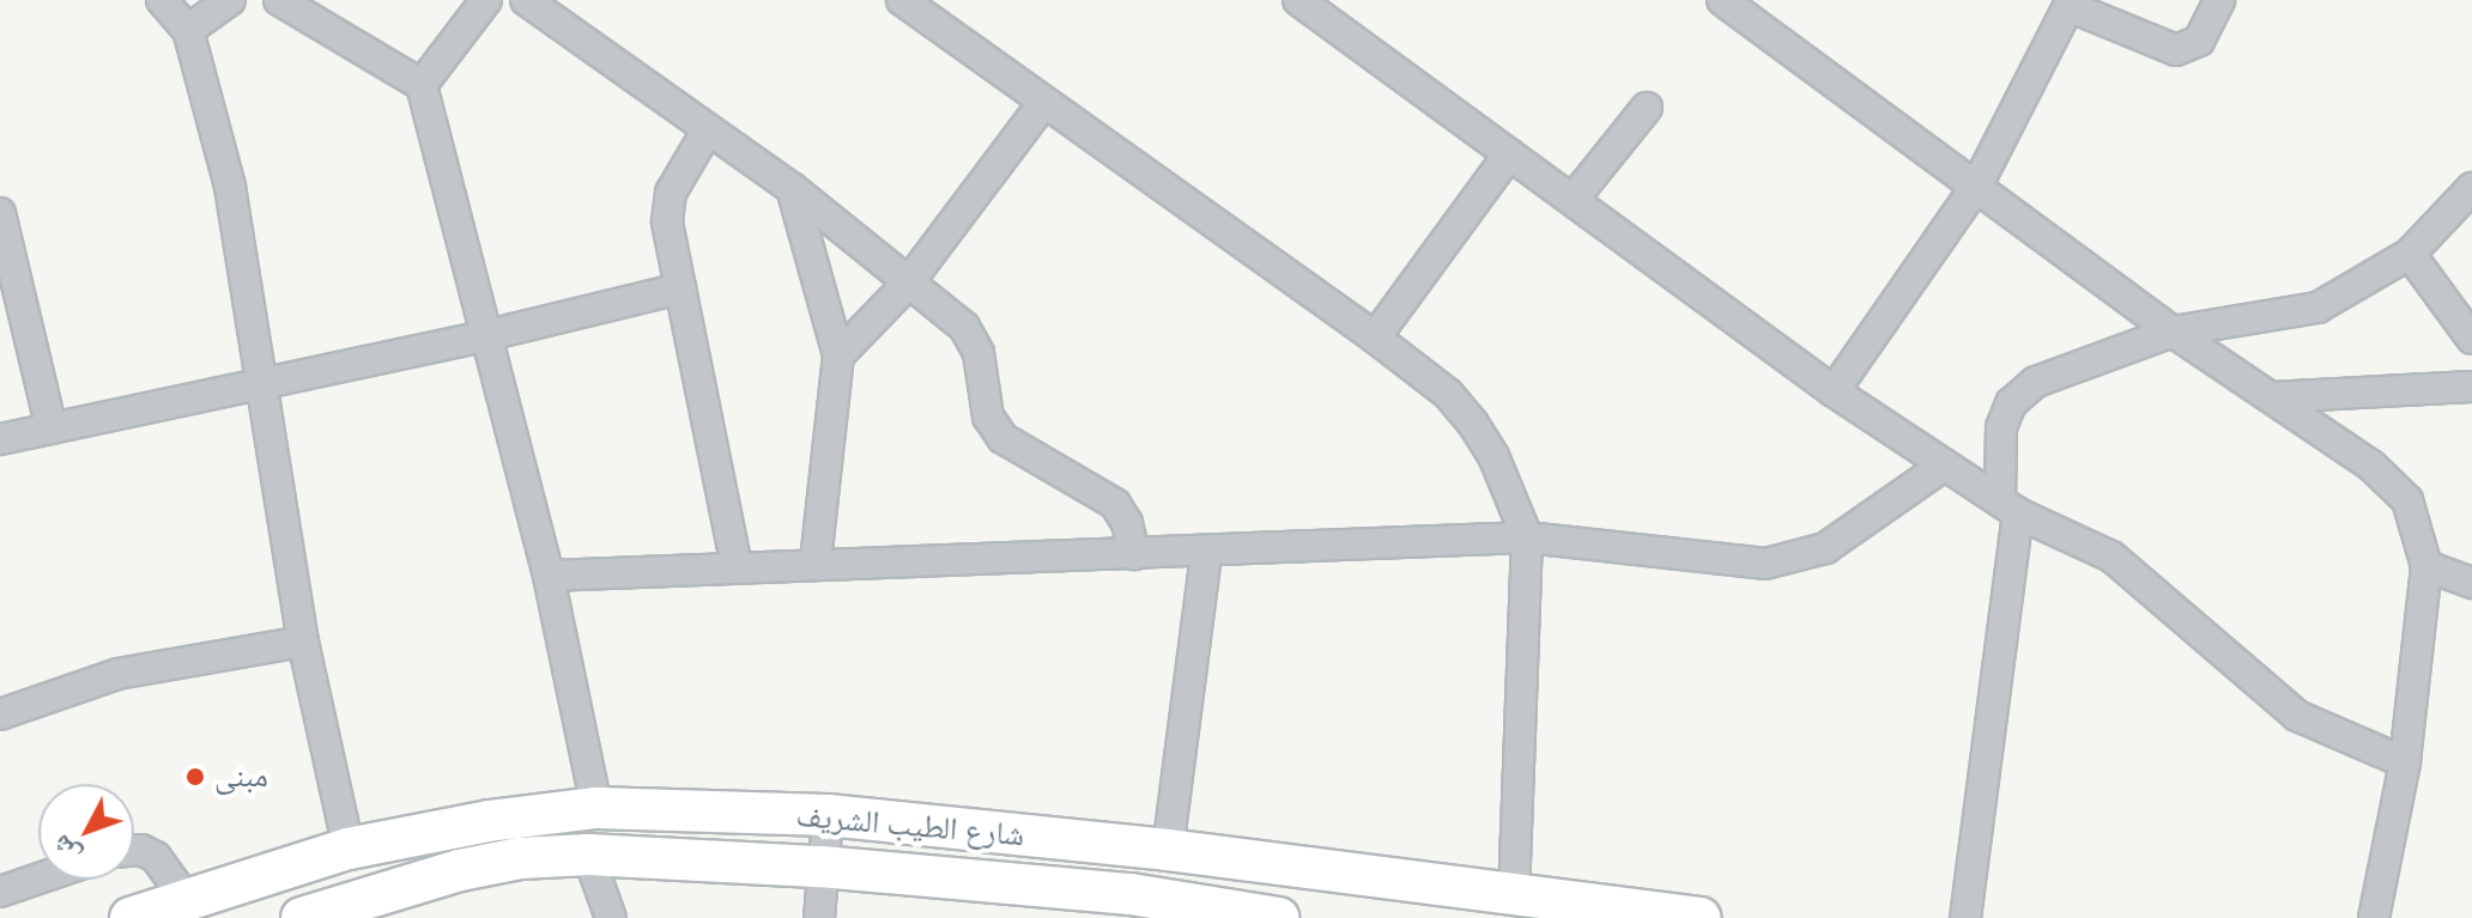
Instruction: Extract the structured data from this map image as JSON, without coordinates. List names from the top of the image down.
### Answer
{
  "streets": {
    "main road": ["شارع الطيب الشريف"]
  },
  "places": ["مبنى"],
  "north": "bottom left"
}
